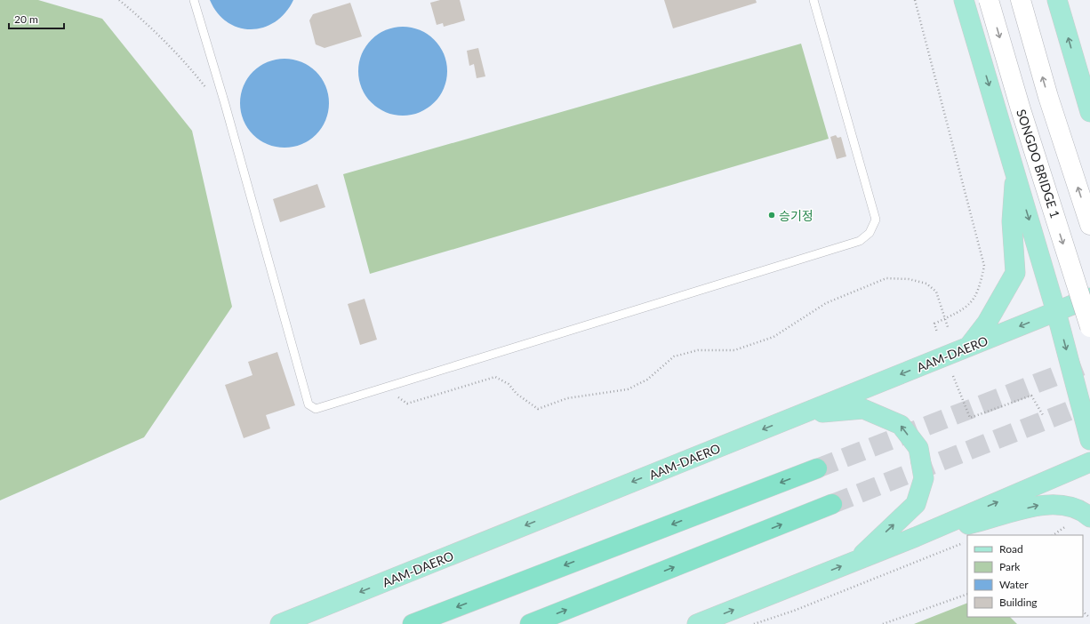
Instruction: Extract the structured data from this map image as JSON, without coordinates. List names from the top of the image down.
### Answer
{
  "streets": {
    "main road": ["SONGDO BRIDGE 1", "AAM-DAERO"]
  },
  "places": ["승기정"],
  "legend": [
    "Road",
    "Park",
    "Water",
    "Building"
  ],
  "scale_bar": "20 m"
}
